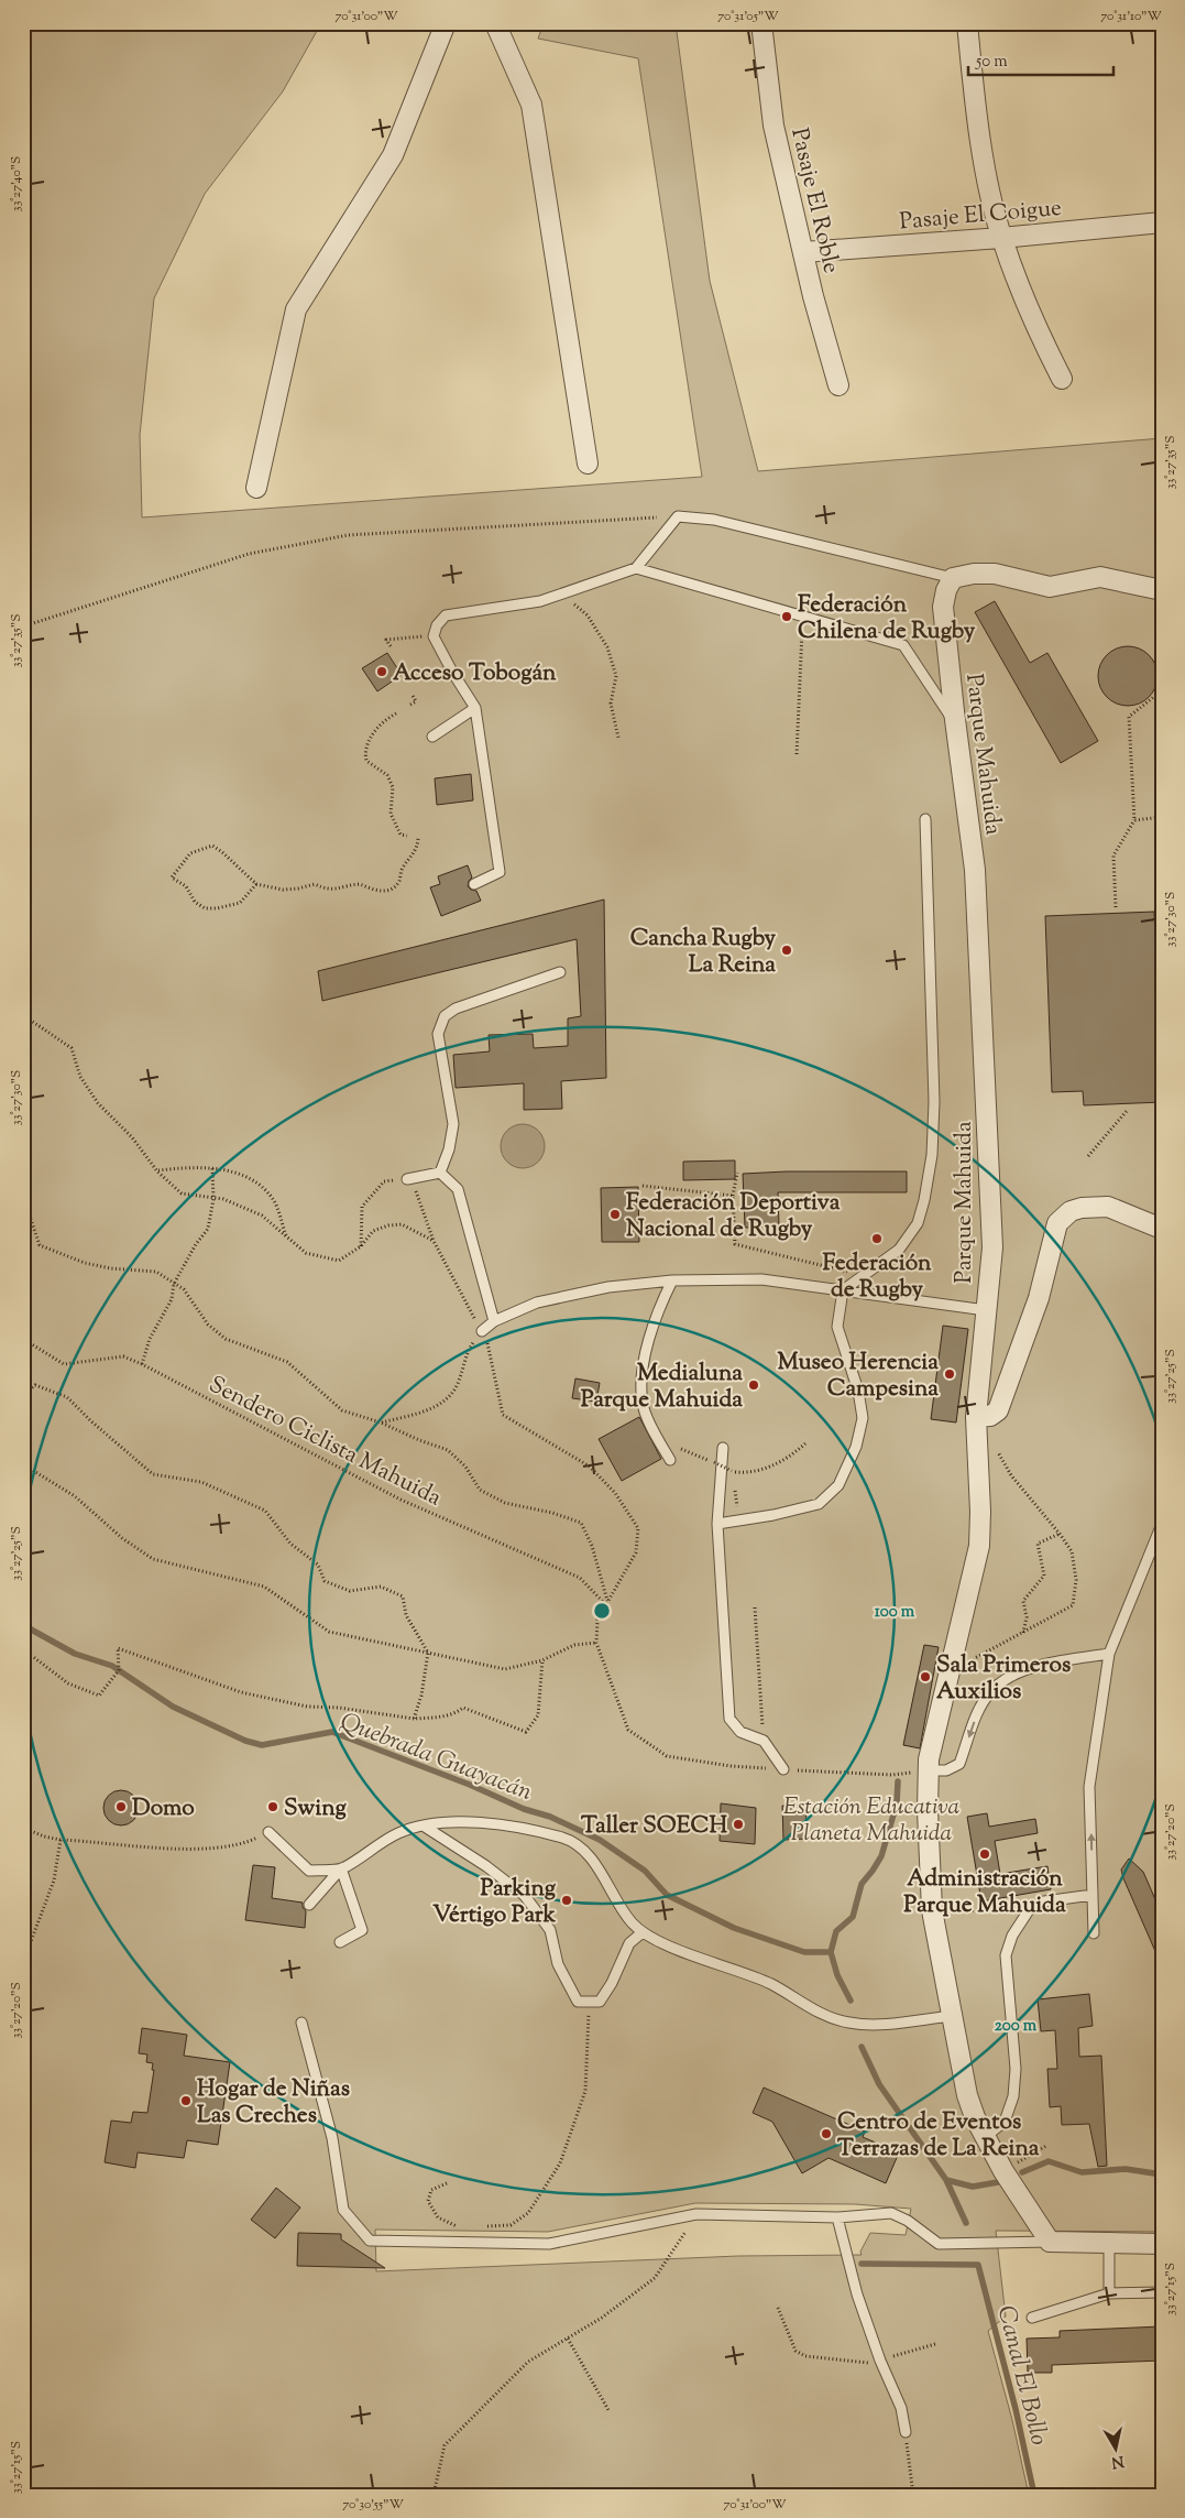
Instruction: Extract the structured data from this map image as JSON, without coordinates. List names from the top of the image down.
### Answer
{
  "streets": {
    "street": ["Pasaje El Roble", "Pasaje El Coigue", "Parque Mahuida"],
    "path": ["Sendero Ciclista Mahuida"]
  },
  "crossings": [
    ["Pasaje El Roble", "Pasaje El Coigue"]
  ],
  "water": ["Quebrada Guayacán", "Canal El Bollo"],
  "parks": ["Estación Educativa Planeta Mahuida"],
  "places": [
    "Federación Chilena de Rugby",
    "Acceso Tobogán",
    "Cancha Rugby La Reina",
    "Federación Deportiva Nacional de Rugby",
    "Federación de Rugby",
    "Museo Herencia Campesina",
    "Medialuna Parque Mahuida",
    "Sala Primeros Auxilios",
    "Domo",
    "Swing",
    "Taller SOECH",
    "Administración Parque Mahuida",
    "Parking Vértigo Park",
    "Hogar de Niñas Las Creches",
    "Centro de Eventos Terrazas de La Reina"
  ],
  "scale_bar": "50 m",
  "north": "bottom",
  "coordinates": [
    "70°31'00\"W",
    "70°31'05\"W",
    "70°31'10\"W",
    "33°27'40\"S",
    "33°27'35\"S",
    "33°27'30\"S",
    "33°27'25\"S",
    "33°27'20\"S",
    "33°27'15\"S",
    "70°30'55\"W"
  ],
  "rings": ["100 m", "200 m"]
}
